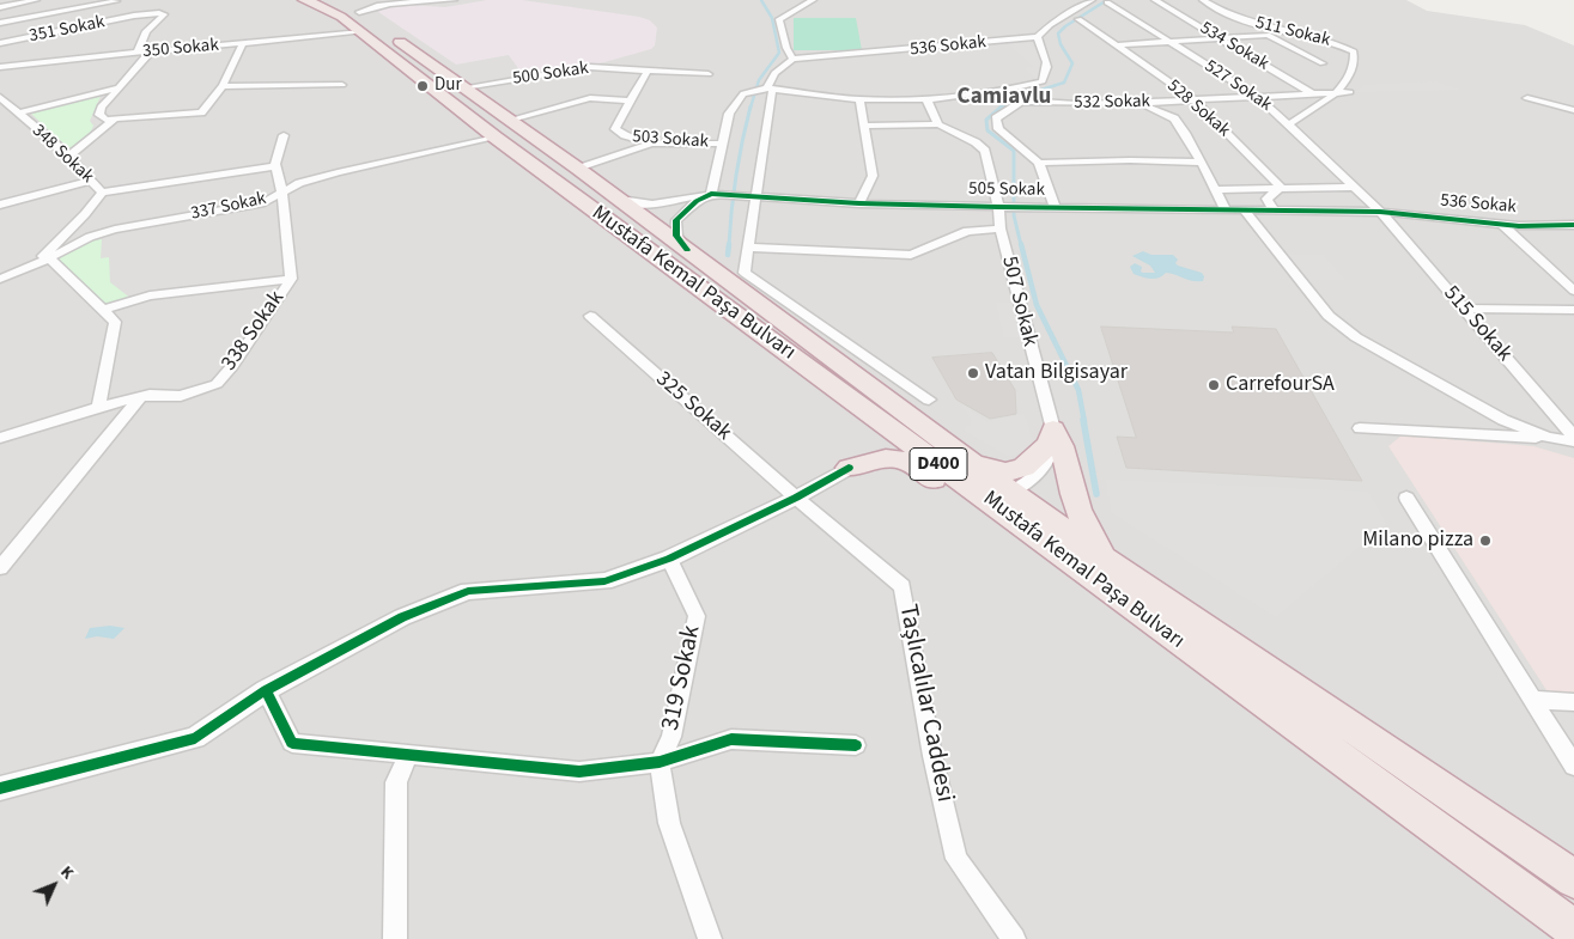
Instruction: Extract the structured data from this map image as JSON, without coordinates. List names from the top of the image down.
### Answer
{
  "streets": {
    "highway": ["Mustafa Kemal Paşa Bulvarı", "D400"],
    "street": [
      "351 Sokak",
      "511 Sokak",
      "536 Sokak",
      "534 Sokak",
      "350 Sokak",
      "500 Sokak",
      "527 Sokak",
      "532 Sokak",
      "528 Sokak",
      "503 Sokak",
      "348 Sokak",
      "505 Sokak",
      "337 Sokak",
      "507 Sokak",
      "515 Sokak",
      "338 Sokak",
      "325 Sokak",
      "319 Sokak",
      "Taşlıcalılar Caddesi"
    ]
  },
  "crossings": [
    ["351 Sokak", "350 Sokak"],
    ["511 Sokak", "527 Sokak"],
    ["511 Sokak", "532 Sokak"],
    ["536 Sokak", "527 Sokak"],
    ["536 Sokak", "505 Sokak"],
    ["536 Sokak", "515 Sokak"],
    ["534 Sokak", "532 Sokak"],
    ["350 Sokak", "Mustafa Kemal Paşa Bulvarı"],
    ["500 Sokak", "503 Sokak"],
    ["500 Sokak", "Mustafa Kemal Paşa Bulvarı"],
    ["527 Sokak", "532 Sokak"],
    ["527 Sokak", "505 Sokak"],
    ["527 Sokak", "515 Sokak"],
    ["532 Sokak", "528 Sokak"],
    ["532 Sokak", "503 Sokak"],
    ["503 Sokak", "337 Sokak"],
    ["348 Sokak", "337 Sokak"],
    ["505 Sokak", "Mustafa Kemal Paşa Bulvarı"],
    ["505 Sokak", "507 Sokak"],
    ["505 Sokak", "515 Sokak"],
    ["337 Sokak", "Mustafa Kemal Paşa Bulvarı"],
    ["337 Sokak", "338 Sokak"],
    ["Mustafa Kemal Paşa Bulvarı", "507 Sokak"],
    ["325 Sokak", "Taşlıcalılar Caddesi"]
  ],
  "districts": ["Camiavlu"],
  "places": [
    "Dur",
    "Vatan Bilgisayar",
    "CarrefourSA",
    "Milano pizza"
  ],
  "north": "top right"
}
